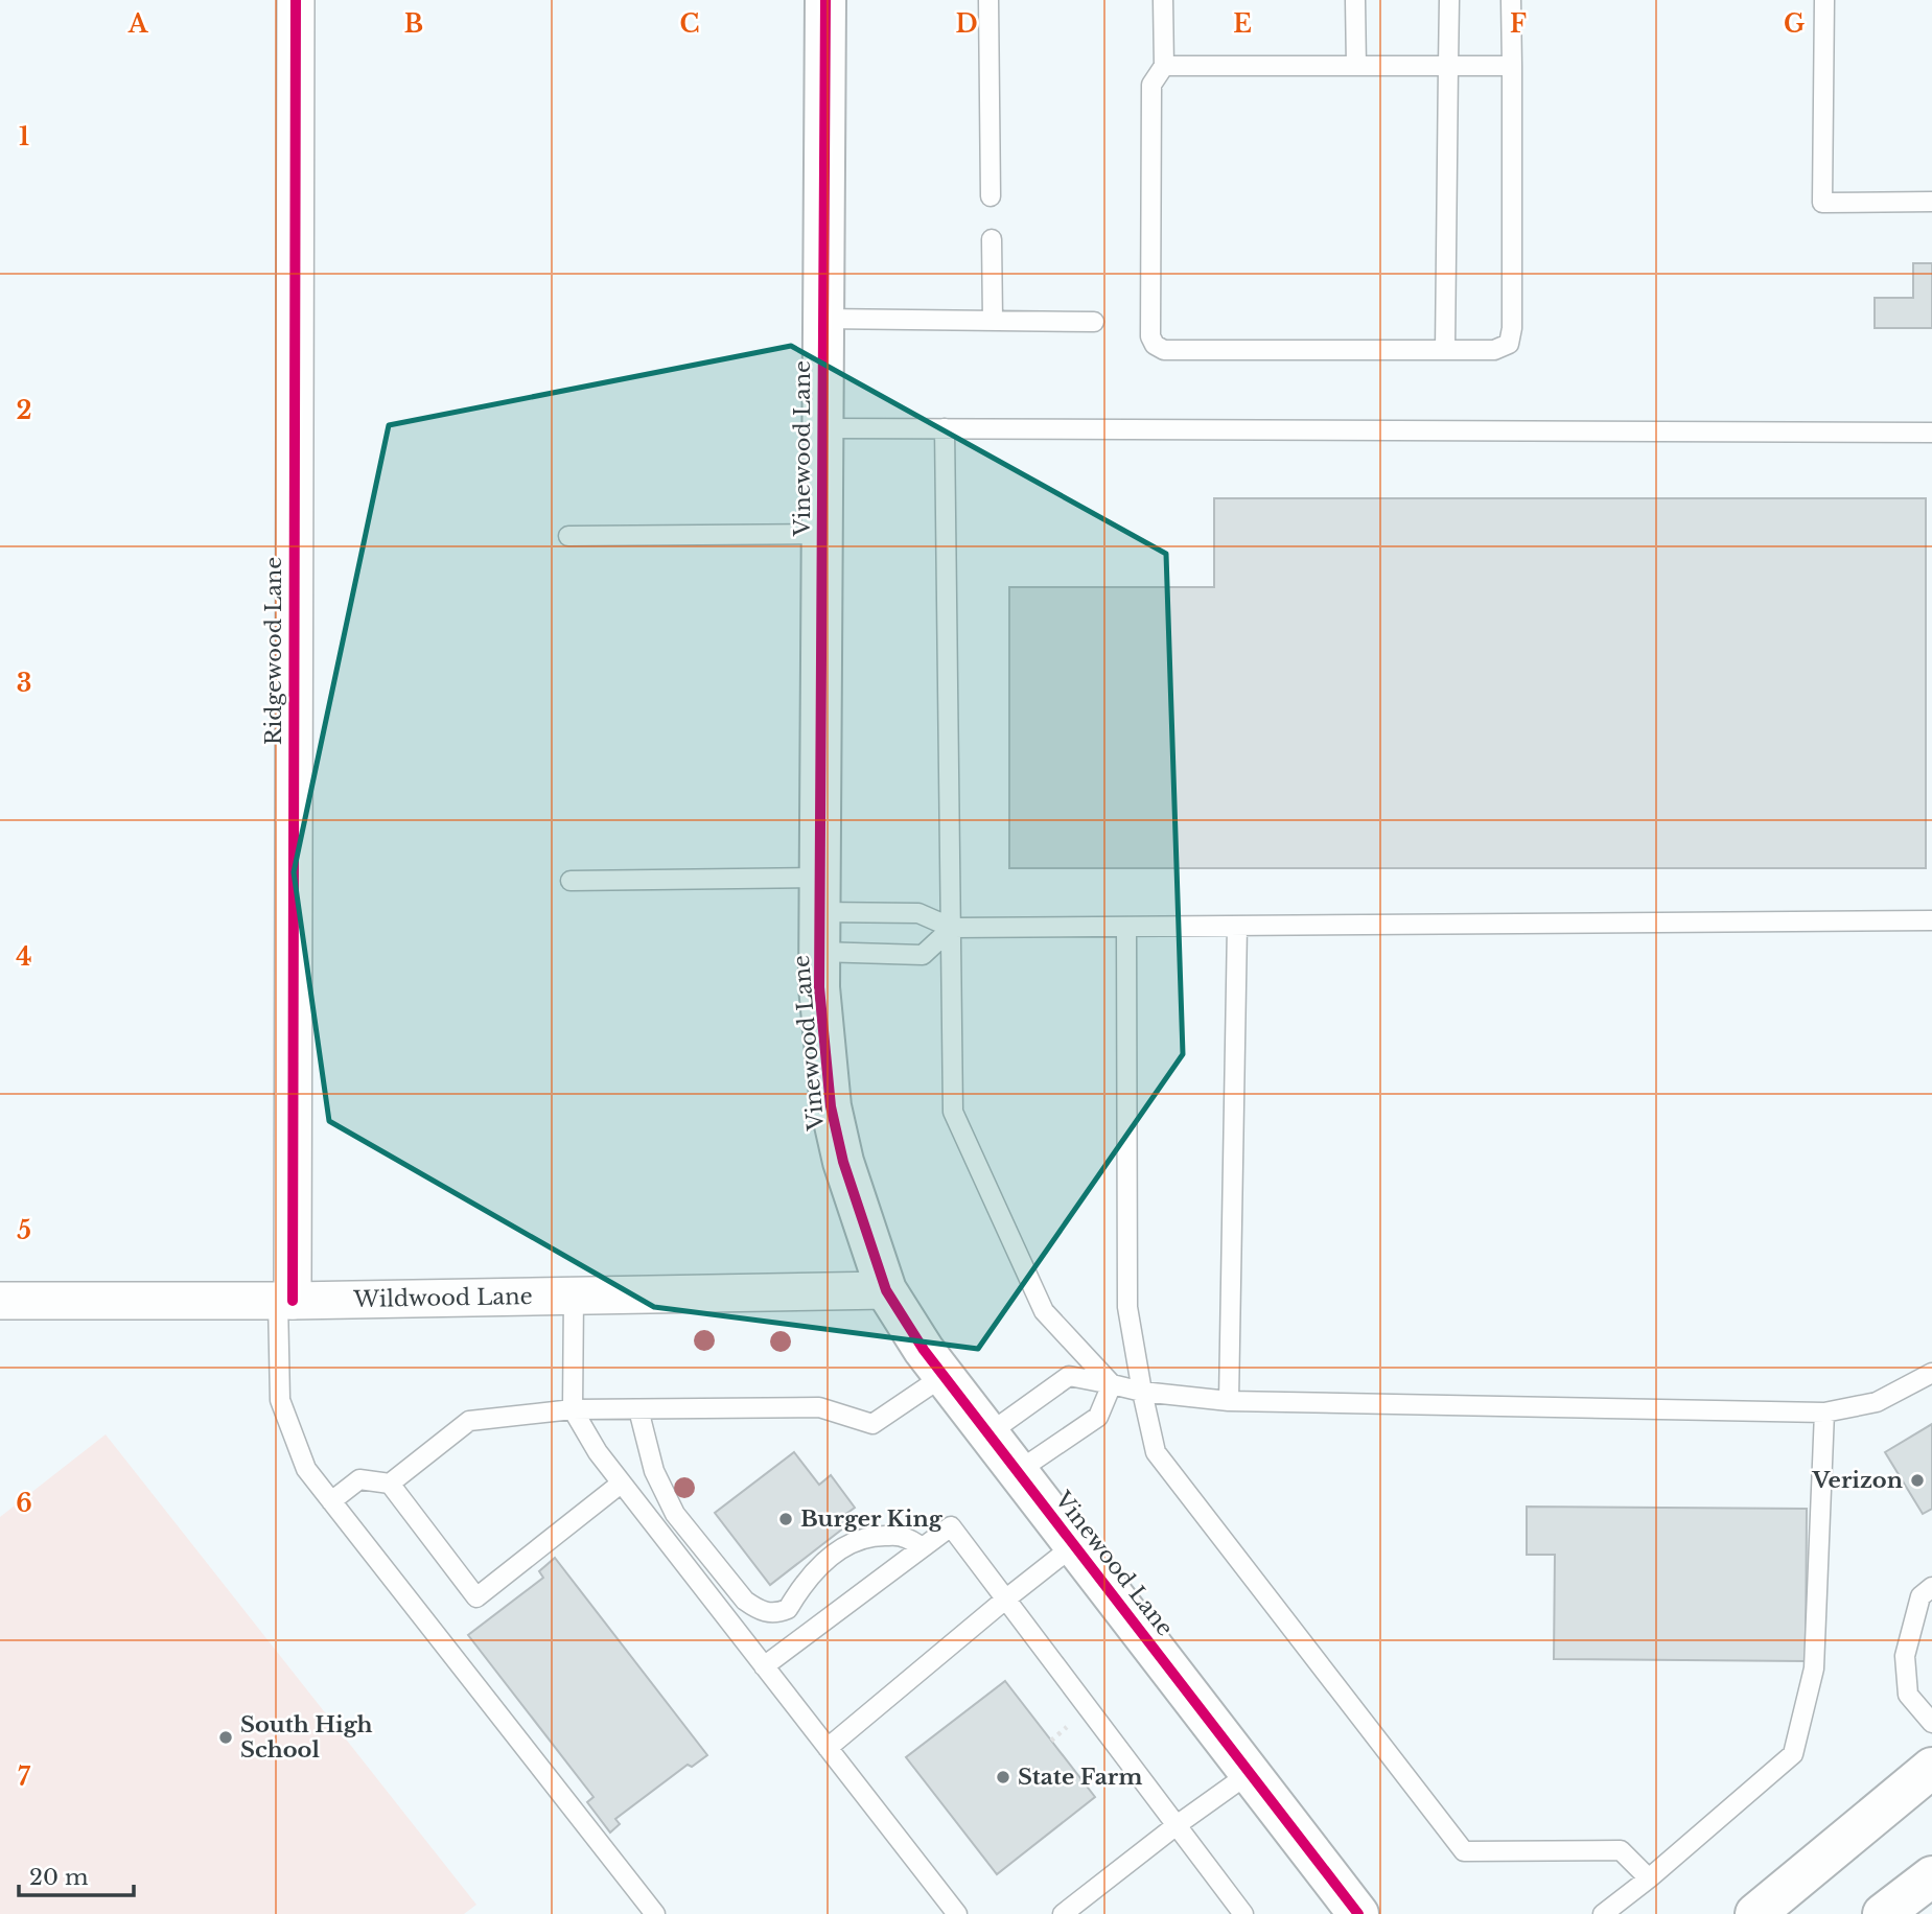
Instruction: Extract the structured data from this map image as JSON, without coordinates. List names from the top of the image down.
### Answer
{
  "streets": {
    "street": ["Vinewood Lane", "Ridgewood Lane", "Wildwood Lane"]
  },
  "crossings": [
    ["Vinewood Lane", "Wildwood Lane"],
    ["Ridgewood Lane", "Wildwood Lane"]
  ],
  "places": [
    "Verizon",
    "Burger King",
    "South High School",
    "State Farm"
  ],
  "scale_bar": "20 m",
  "grid": {
    "columns": [
      "A",
      "B",
      "C",
      "D",
      "E",
      "F",
      "G"
    ],
    "rows": [
      "1",
      "2",
      "3",
      "4",
      "5",
      "6",
      "7"
    ]
  }
}
